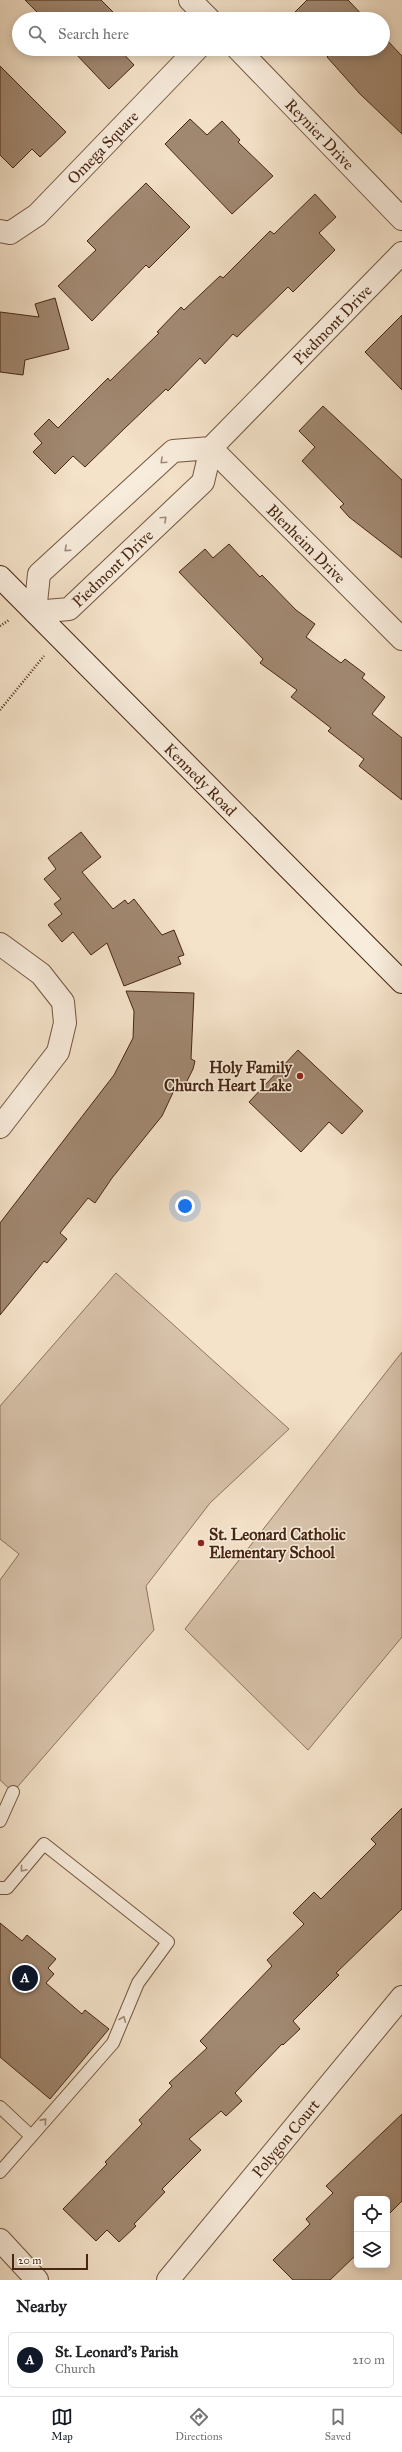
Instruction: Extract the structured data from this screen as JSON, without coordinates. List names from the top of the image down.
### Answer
{
  "streets": {
    "street": [
      "Reynier Drive",
      "Omega Square",
      "Piedmont Drive",
      "Blenheim Drive",
      "Kennedy Road",
      "Polygon Court"
    ]
  },
  "crossings": [
    ["Piedmont Drive", "Blenheim Drive"],
    ["Piedmont Drive", "Kennedy Road"]
  ],
  "places": ["Holy Family Church Heart Lake", "St. Leonard Catholic Elementary School"],
  "scale_bar": "20 m",
  "page": {
    "search": "Search here",
    "pins": "A",
    "scale": "20 m",
    "heading": "Nearby",
    "list": [
      {
        "mark": "A",
        "name": "St. Leonard's Parish",
        "note": "Church",
        "value": "210 m"
      }
    ],
    "nav": ["Map", "Directions", "Saved"]
  }
}
